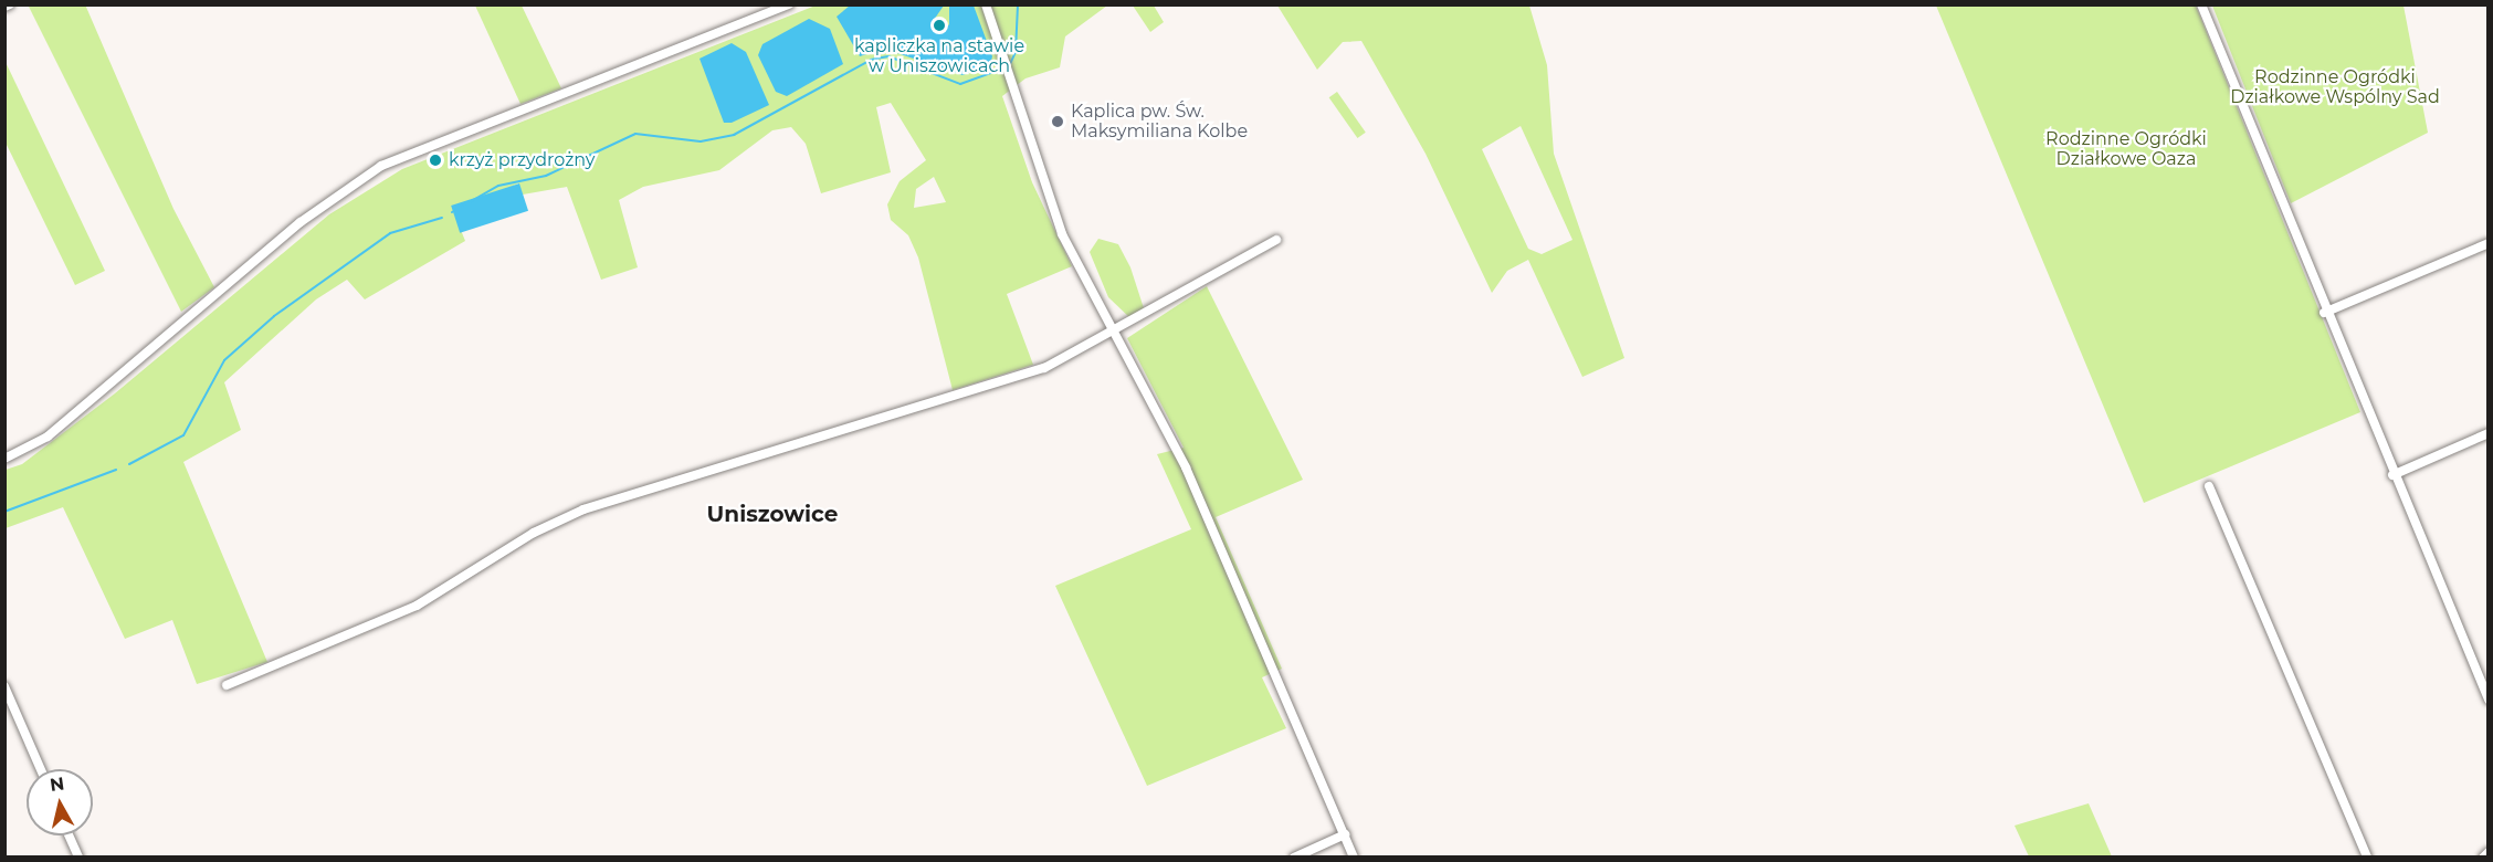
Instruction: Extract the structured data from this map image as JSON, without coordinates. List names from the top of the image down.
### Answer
{
  "districts": ["Uniszowice"],
  "parks": ["Rodzinne Ogródki Działkowe Wspólny Sad", "Rodzinne Ogródki Działkowe Oaza"],
  "places": ["kapliczka na stawie w Uniszowicach", "Kaplica pw. Św. Maksymiliana Kolbe", "krzyż przydrożny"],
  "north": "top"
}
